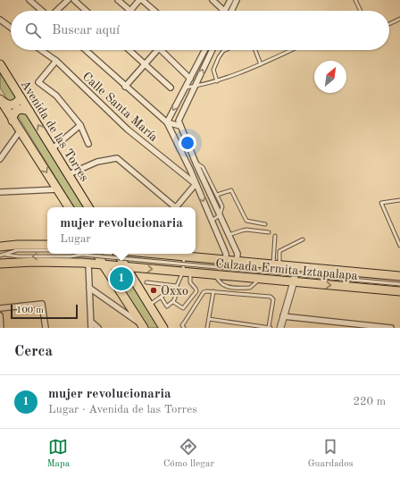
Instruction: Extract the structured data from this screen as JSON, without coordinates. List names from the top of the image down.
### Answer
{
  "streets": {
    "main road": ["Avenida de las Torres", "Calzada Ermita Iztapalapa"],
    "street": ["Calle Santa María"]
  },
  "places": ["Oxxo"],
  "scale_bar": "100 m",
  "north": "top right",
  "page": {
    "search": "Buscar aquí",
    "popup": ["mujer revolucionaria", "Lugar"],
    "pins": "1",
    "scale": "100 m",
    "heading": "Cerca",
    "list": [
      {
        "mark": "1",
        "name": "mujer revolucionaria",
        "note": "Lugar · Avenida de las Torres",
        "value": "220 m"
      }
    ],
    "nav": ["Mapa", "Cómo llegar", "Guardados"]
  }
}
